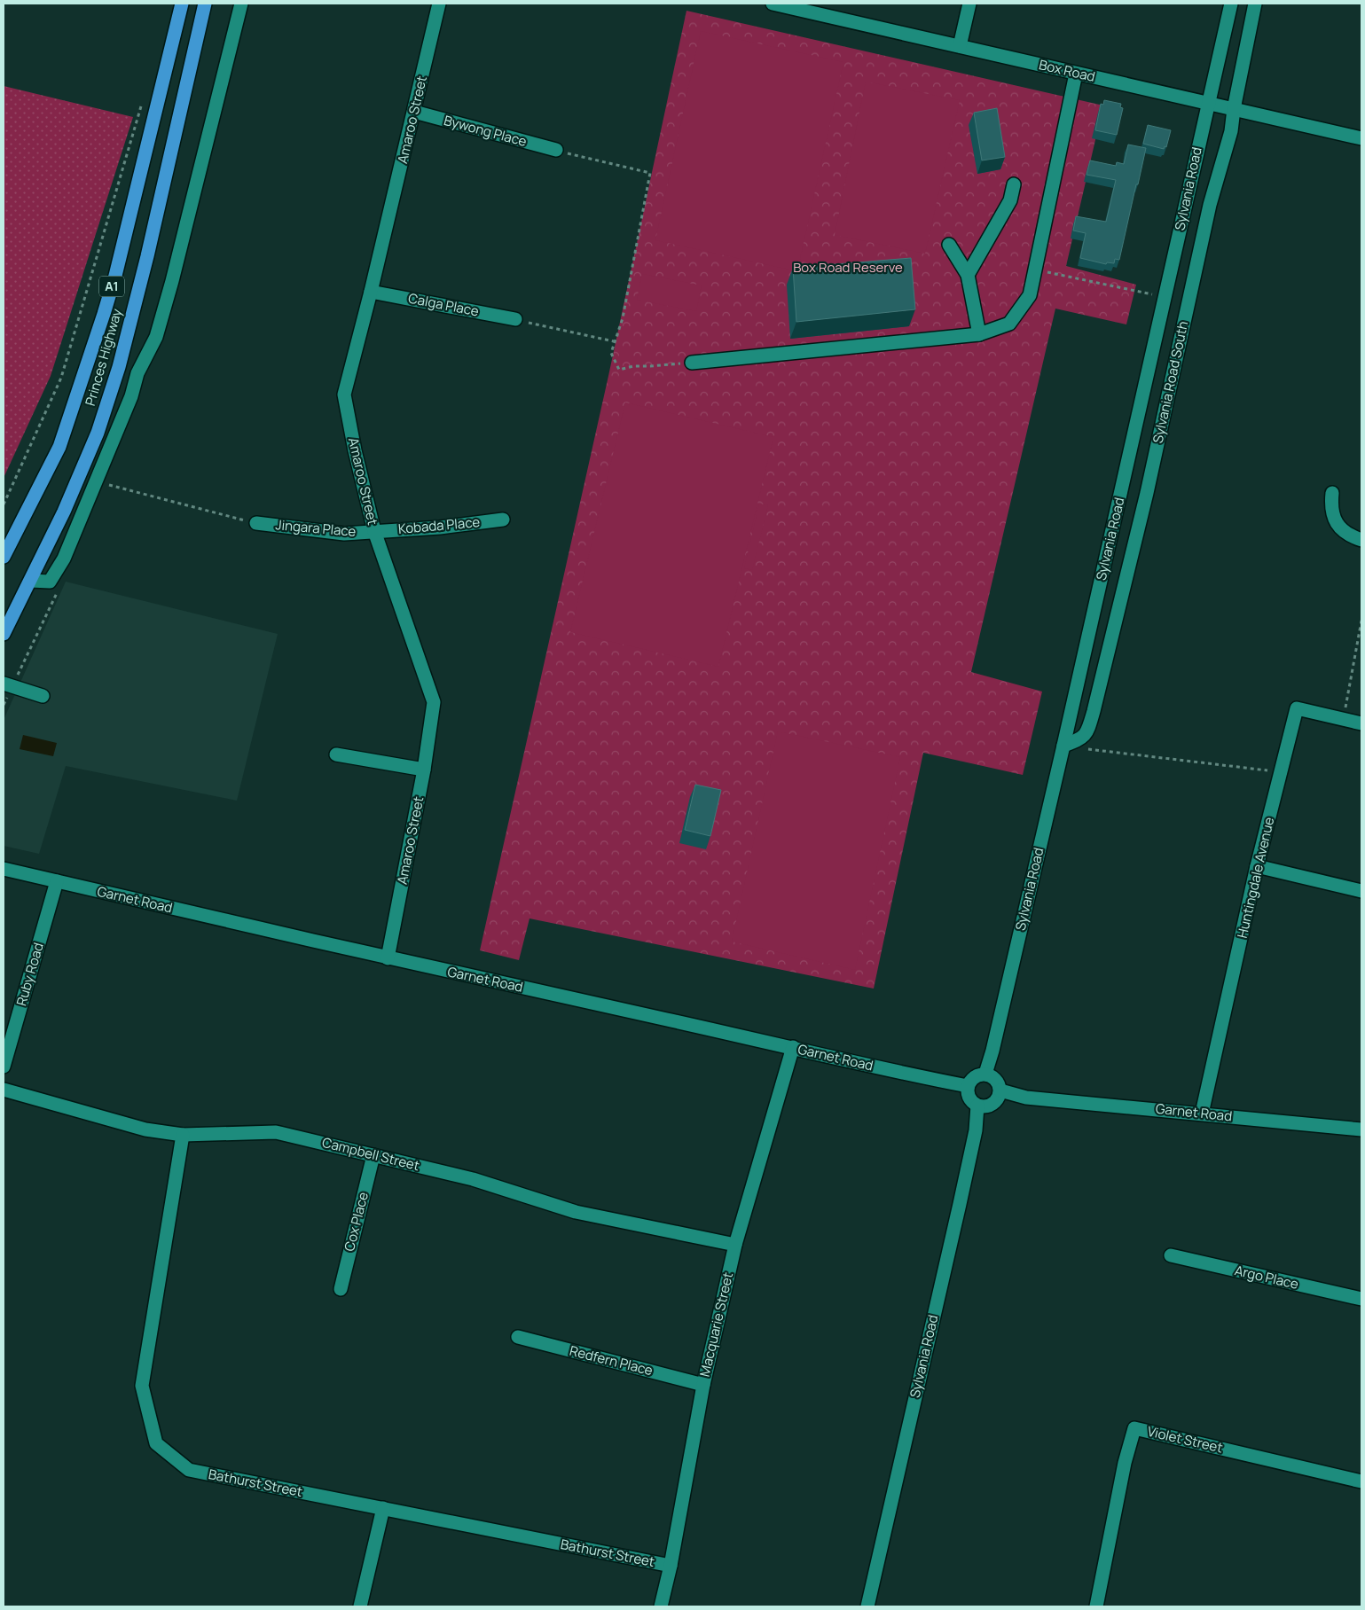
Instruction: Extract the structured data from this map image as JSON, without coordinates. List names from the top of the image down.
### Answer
{
  "streets": {
    "highway": ["A1", "Princes Highway"],
    "street": [
      "Box Road",
      "Amaroo Street",
      "Bywong Place",
      "Sylvania Road",
      "Calga Place",
      "Sylvania Road South",
      "Kobada Place",
      "Jingara Place",
      "Huntingdale Avenue",
      "Garnet Road",
      "Ruby Road",
      "Campbell Street",
      "Cox Place",
      "Argo Place",
      "Macquarie Street",
      "Redfern Place",
      "Violet Street",
      "Bathurst Street"
    ]
  },
  "crossings": [
    ["Box Road", "Sylvania Road"],
    ["Box Road", "Sylvania Road South"],
    ["Amaroo Street", "Bywong Place"],
    ["Amaroo Street", "Calga Place"],
    ["Amaroo Street", "Kobada Place"],
    ["Amaroo Street", "Jingara Place"],
    ["Amaroo Street", "Garnet Road"],
    ["Sylvania Road", "Sylvania Road South"],
    ["Sylvania Road", "Garnet Road"],
    ["Kobada Place", "Jingara Place"],
    ["Huntingdale Avenue", "Garnet Road"],
    ["Garnet Road", "Ruby Road"],
    ["Garnet Road", "Macquarie Street"],
    ["Campbell Street", "Cox Place"],
    ["Campbell Street", "Macquarie Street"],
    ["Campbell Street", "Bathurst Street"],
    ["Macquarie Street", "Redfern Place"],
    ["Macquarie Street", "Bathurst Street"]
  ],
  "parks": ["Box Road Reserve"]
}
